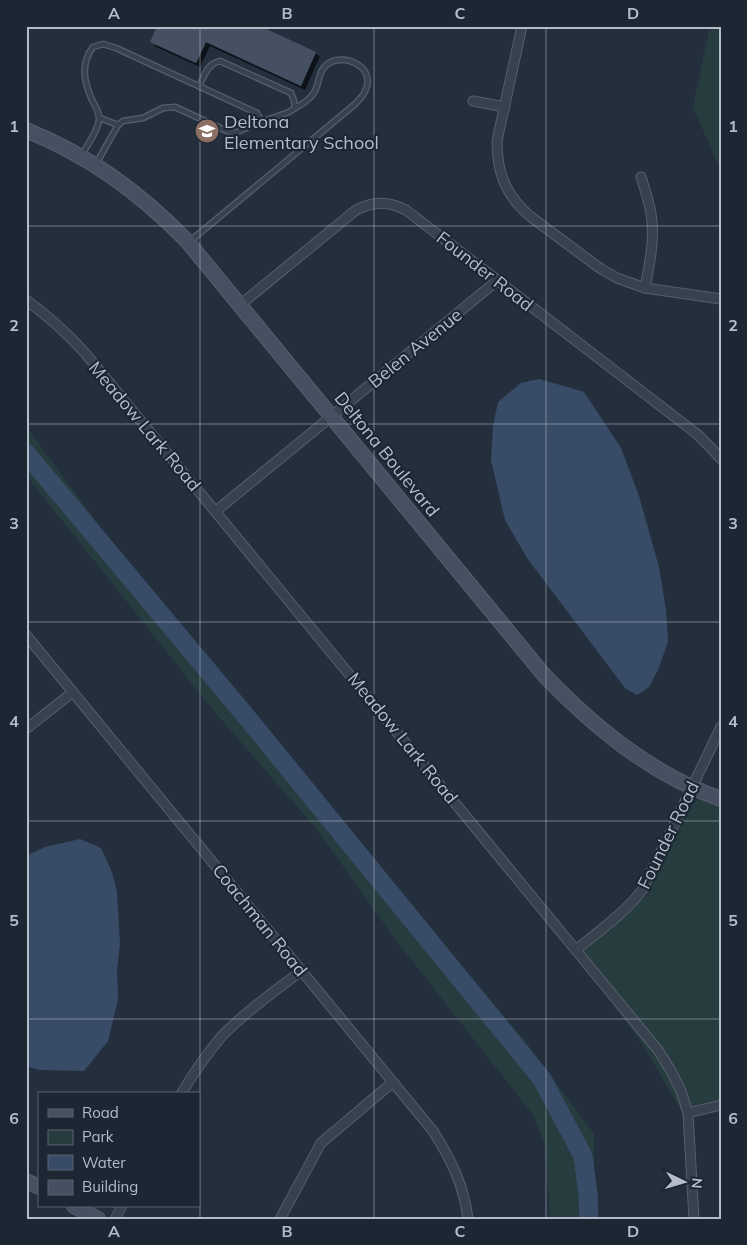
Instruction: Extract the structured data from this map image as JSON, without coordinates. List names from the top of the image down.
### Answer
{
  "streets": {
    "main road": ["Deltona Boulevard"],
    "street": [
      "Founder Road",
      "Belen Avenue",
      "Meadow Lark Road",
      "Coachman Road"
    ]
  },
  "crossings": [
    ["Founder Road", "Belen Avenue"],
    ["Founder Road", "Meadow Lark Road"],
    ["Founder Road", "Deltona Boulevard"],
    ["Belen Avenue", "Meadow Lark Road"],
    ["Belen Avenue", "Deltona Boulevard"]
  ],
  "places": {
    "school or university": ["Deltona Elementary School"]
  },
  "legend": [
    "Road",
    "Park",
    "Water",
    "Building"
  ],
  "north": "right",
  "grid": {
    "columns": [
      "A",
      "B",
      "C",
      "D"
    ],
    "rows": [
      "1",
      "2",
      "3",
      "4",
      "5",
      "6"
    ]
  }
}
